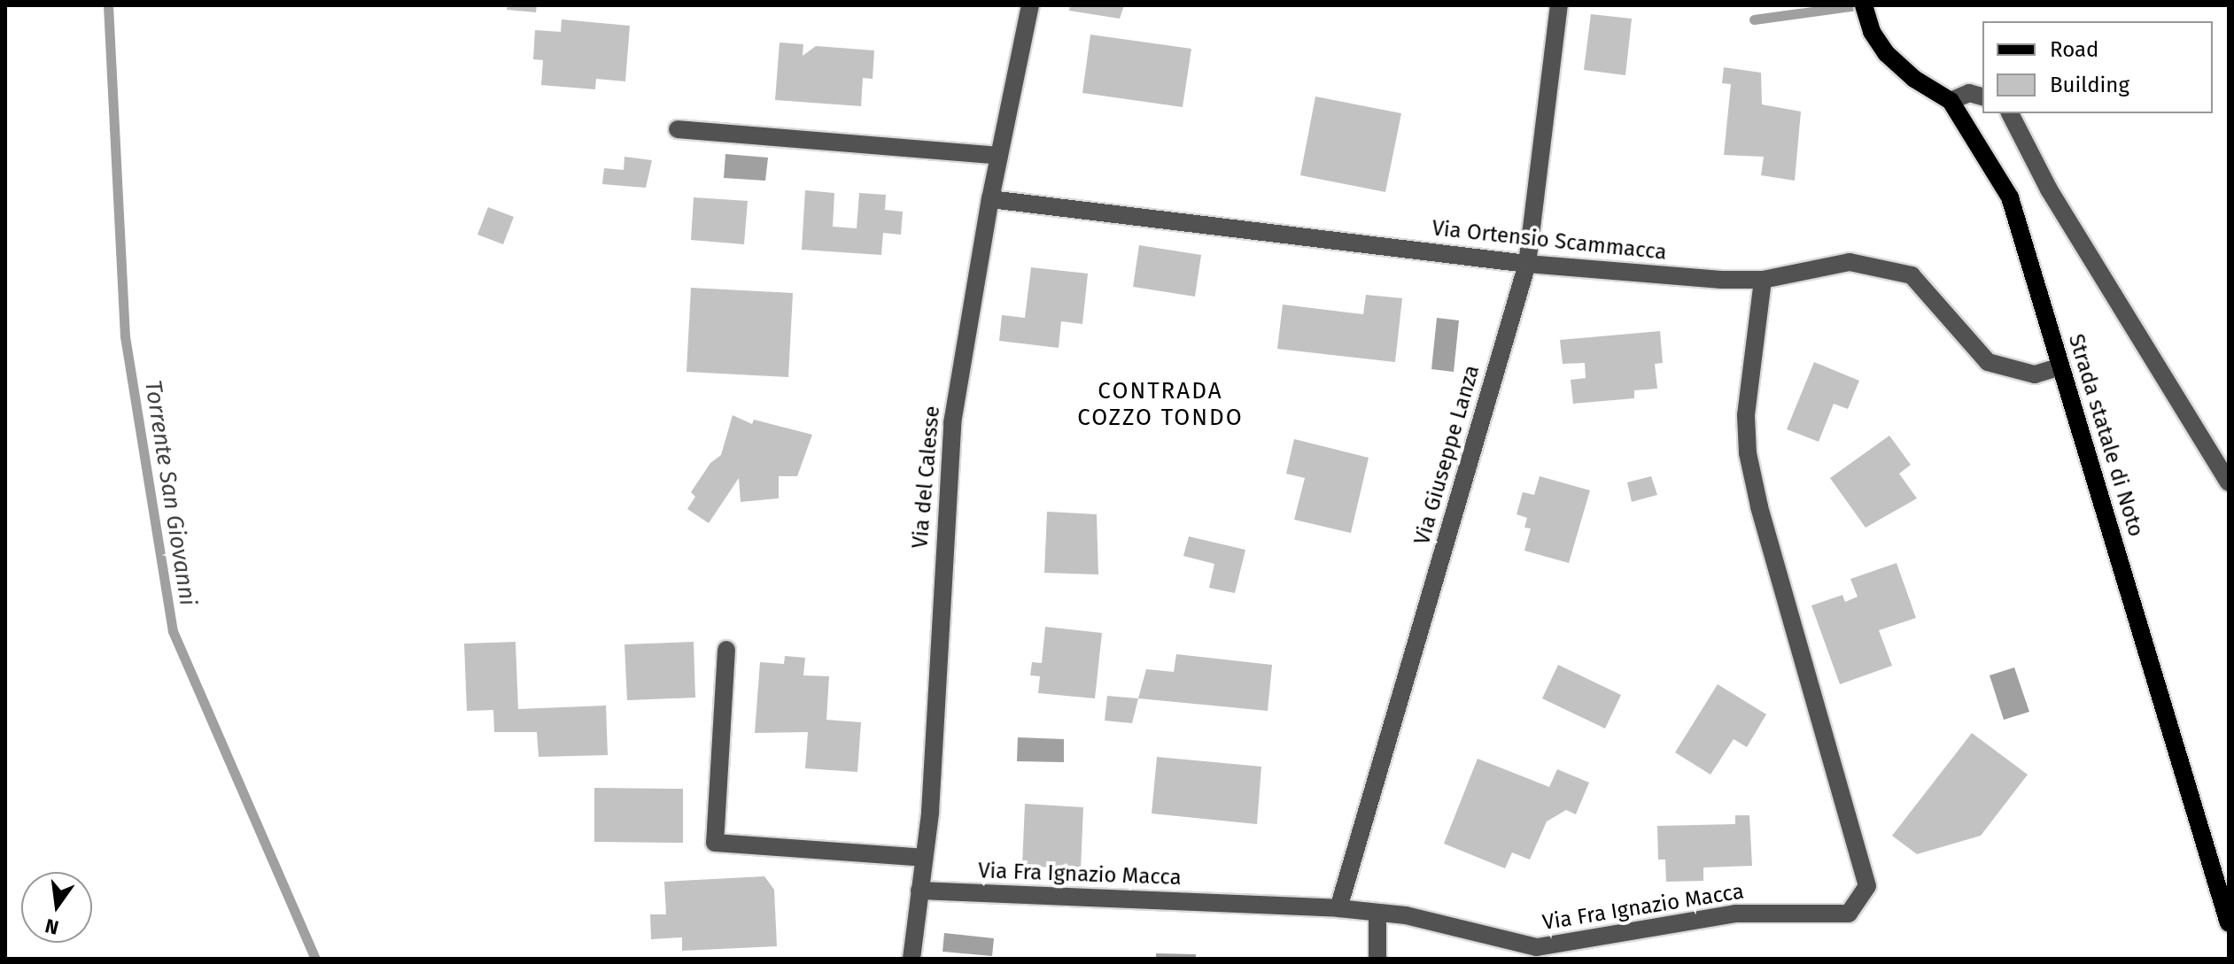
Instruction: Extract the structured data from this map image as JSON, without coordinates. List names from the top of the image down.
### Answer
{
  "streets": {
    "main road": ["Strada statale di Noto"],
    "street": [
      "Via Ortensio Scammacca",
      "Via Giuseppe Lanza",
      "Via del Calesse",
      "Via Fra Ignazio Macca"
    ]
  },
  "crossings": [
    ["Via Ortensio Scammacca", "Strada statale di Noto"],
    ["Via Ortensio Scammacca", "Via Giuseppe Lanza"],
    ["Via Ortensio Scammacca", "Via del Calesse"],
    ["Via Ortensio Scammacca", "Via Fra Ignazio Macca"],
    ["Via Giuseppe Lanza", "Via Fra Ignazio Macca"],
    ["Via del Calesse", "Via Fra Ignazio Macca"]
  ],
  "districts": ["CONTRADA COZZO TONDO"],
  "water": ["Torrente San Giovanni"],
  "legend": ["Road", "Building"],
  "north": "bottom"
}
